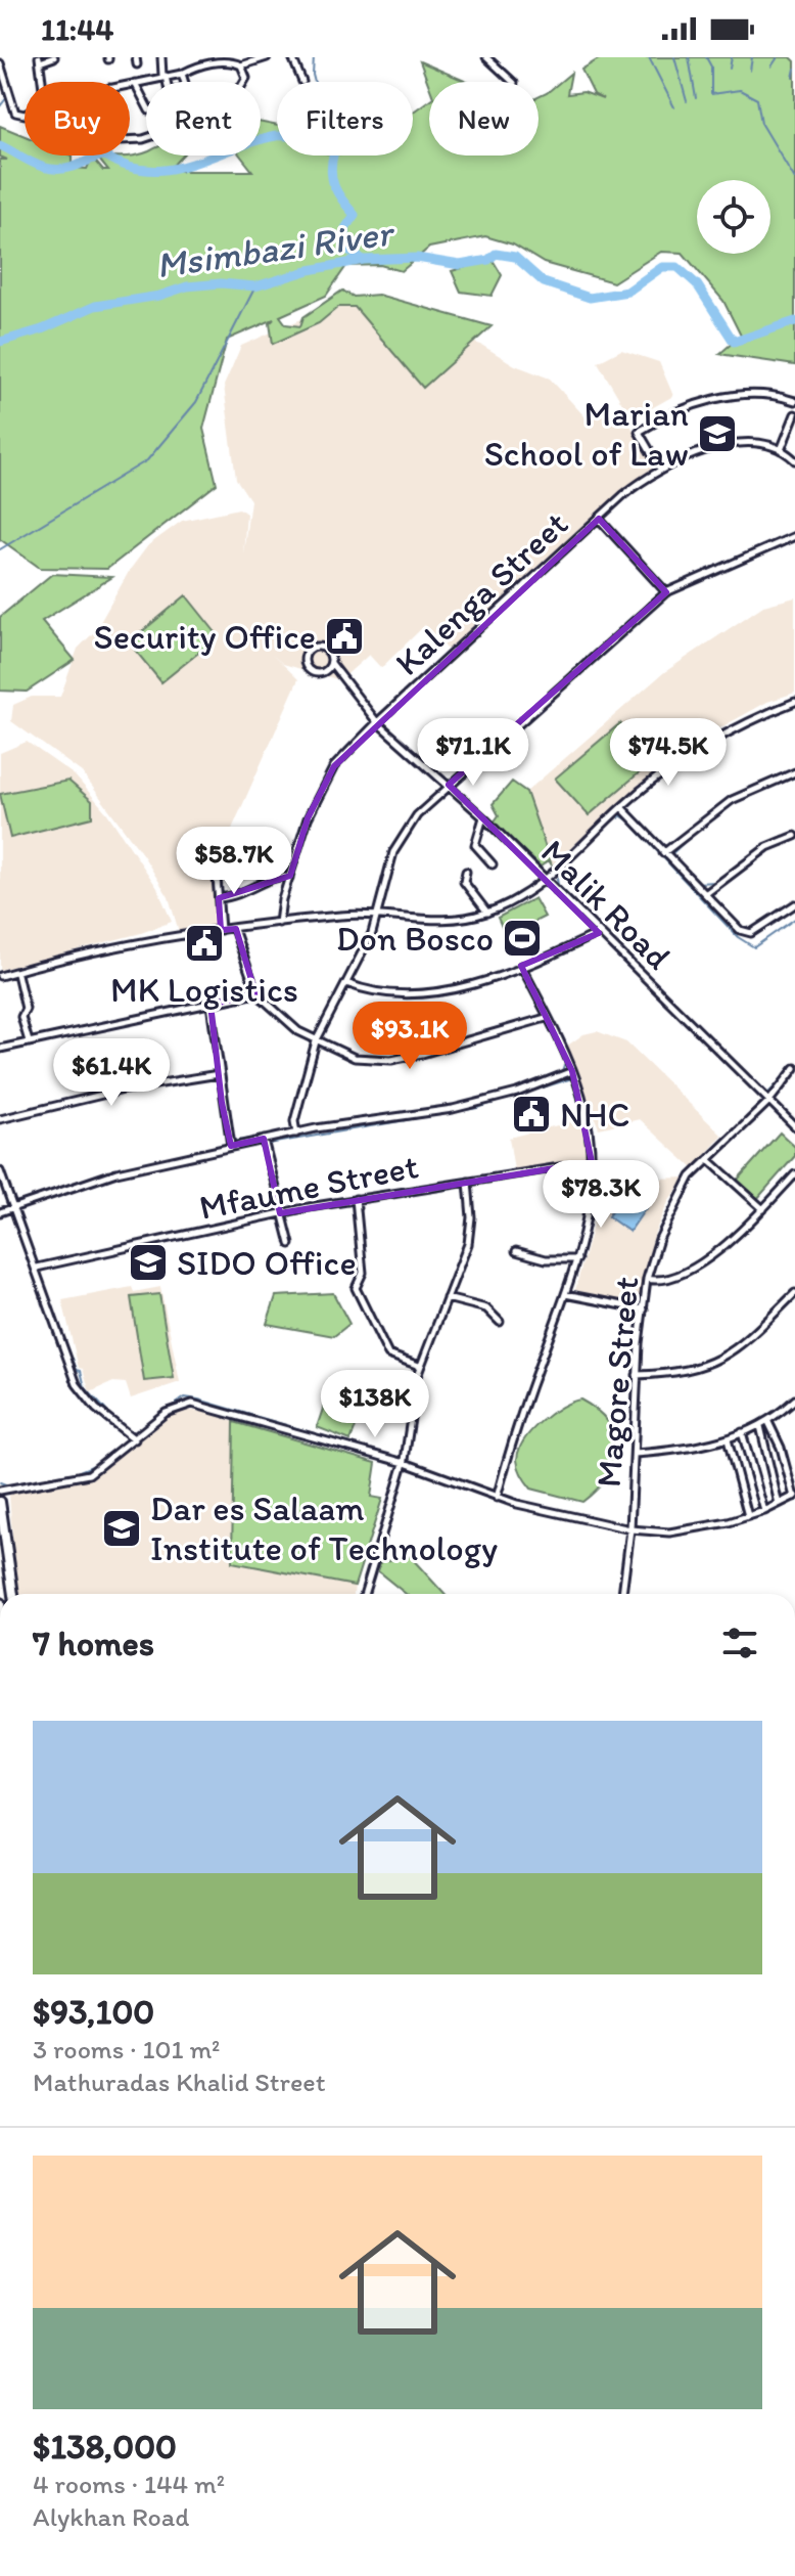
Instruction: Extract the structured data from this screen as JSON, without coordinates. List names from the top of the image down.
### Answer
{
  "streets": {
    "street": [
      "Kalenga Street",
      "Malik Road",
      "Mfaume Street",
      "Magore Street"
    ]
  },
  "crossings": [
    ["Kalenga Street", "Malik Road"],
    ["Malik Road", "Magore Street"]
  ],
  "water": ["Msimbazi River"],
  "places": {
    "school or university": ["Marian School of Law", "SIDO Office", "Dar es Salaam Institute of Technology"],
    "public building": ["Security Office", "MK Logistics", "NHC"],
    "sports": ["Don Bosco"]
  },
  "page": {
    "status": "11:44",
    "chip": [
      "Buy",
      "Rent",
      "Filters",
      "New"
    ],
    "price": [
      "$71.1K",
      "$74.5K",
      "$58.7K",
      "$93.1K",
      "$61.4K",
      "$78.3K",
      "$138K"
    ],
    "heading": "7 homes",
    "list": [
      {
        "name": "$93,100",
        "note": "3 rooms · 101 m² · Mathuradas Khalid Street"
      },
      {
        "name": "$138,000",
        "note": "4 rooms · 144 m² · Alykhan Road"
      }
    ]
  }
}
